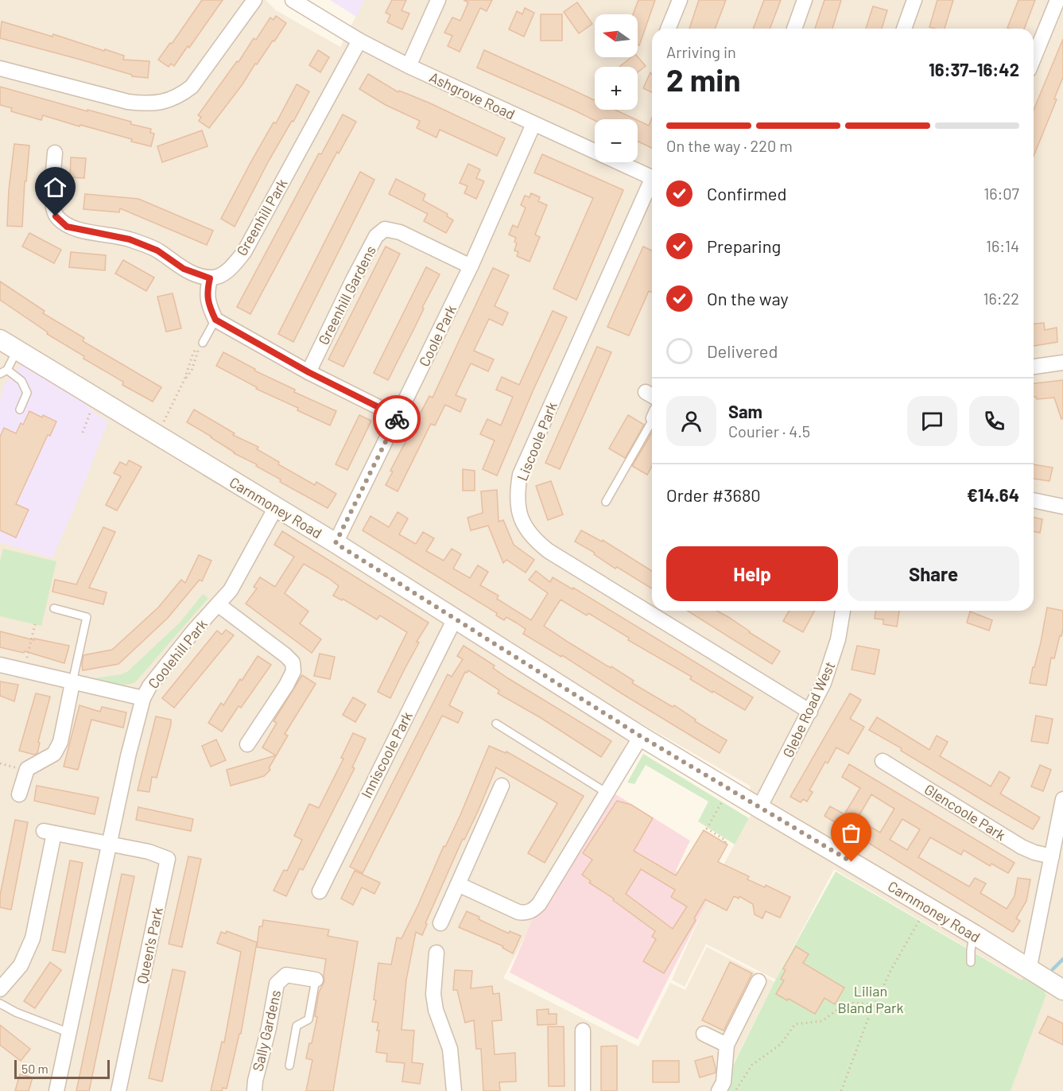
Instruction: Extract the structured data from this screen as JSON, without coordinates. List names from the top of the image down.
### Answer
{
  "streets": {
    "street": [
      "Ashgrove Road",
      "Greenhill Park",
      "Greenhill Gardens",
      "Coole Park",
      "Liscoole Park",
      "Carnmoney Road",
      "Coolehill Park",
      "Glebe Road West",
      "Inniscoole Park",
      "Glencoole Park",
      "Queen's Park",
      "Sally Gardens"
    ]
  },
  "crossings": [
    ["Ashgrove Road", "Greenhill Park"],
    ["Ashgrove Road", "Coole Park"],
    ["Greenhill Gardens", "Coole Park"],
    ["Coole Park", "Carnmoney Road"],
    ["Liscoole Park", "Glebe Road West"],
    ["Carnmoney Road", "Coolehill Park"],
    ["Carnmoney Road", "Glebe Road West"],
    ["Carnmoney Road", "Inniscoole Park"],
    ["Coolehill Park", "Queen's Park"]
  ],
  "parks": ["Lilian Bland Park"],
  "scale_bar": "50 m",
  "north": "left",
  "page": {
    "map_buttons": ["+", "−"],
    "heading": ["2 min", "Arriving in", "16:37–16:42"],
    "panel": [
      "Sam",
      "Courier · 4.5",
      "Order #3680",
      "€14.64"
    ],
    "bar": "On the way · 220 m",
    "list": [
      ["Confirmed", "16:07"],
      ["Preparing", "16:14"],
      ["On the way", "16:22"],
      "Delivered"
    ],
    "buttons": ["Help", "Share"],
    "scale": "50 m"
  }
}
